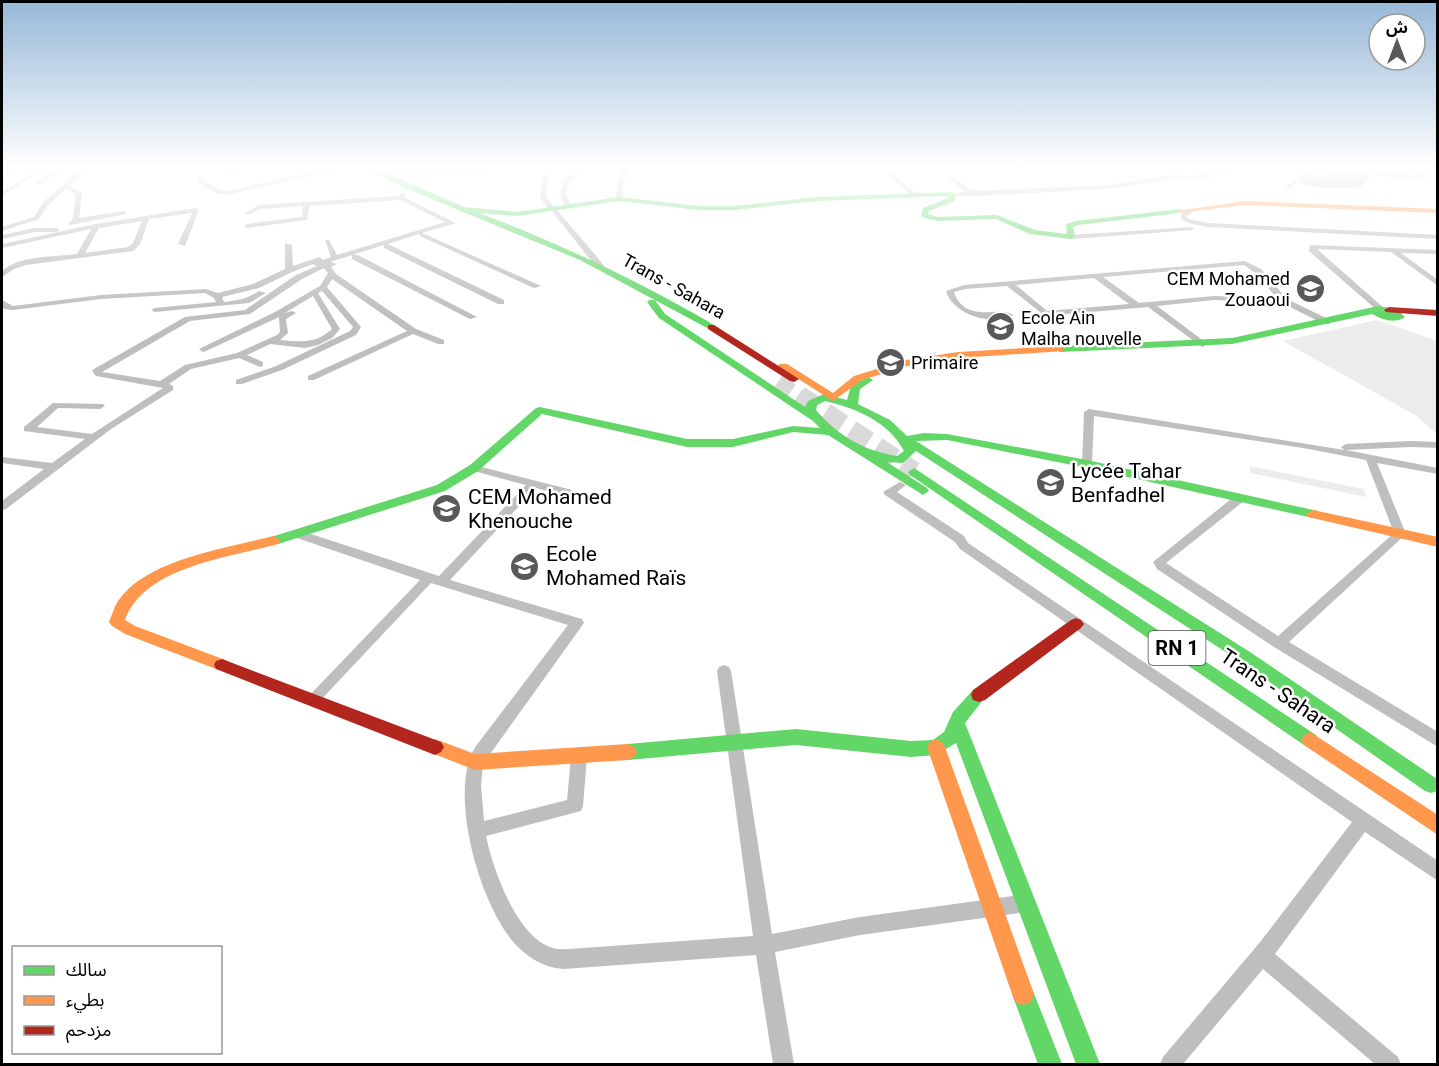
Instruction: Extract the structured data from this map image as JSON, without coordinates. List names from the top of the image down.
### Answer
{
  "streets": {
    "main road": ["Trans - Sahara", "RN 1"]
  },
  "places": {
    "school or university": [
      "CEM Mohamed Zouaoui",
      "Ecole Ain Malha nouvelle",
      "Primaire",
      "Lycée Tahar Benfadhel",
      "CEM Mohamed Khenouche",
      "Ecole Mohamed Raïs"
    ]
  },
  "legend": ["سالك", "بطيء", "مزدحم"],
  "north": "top"
}
